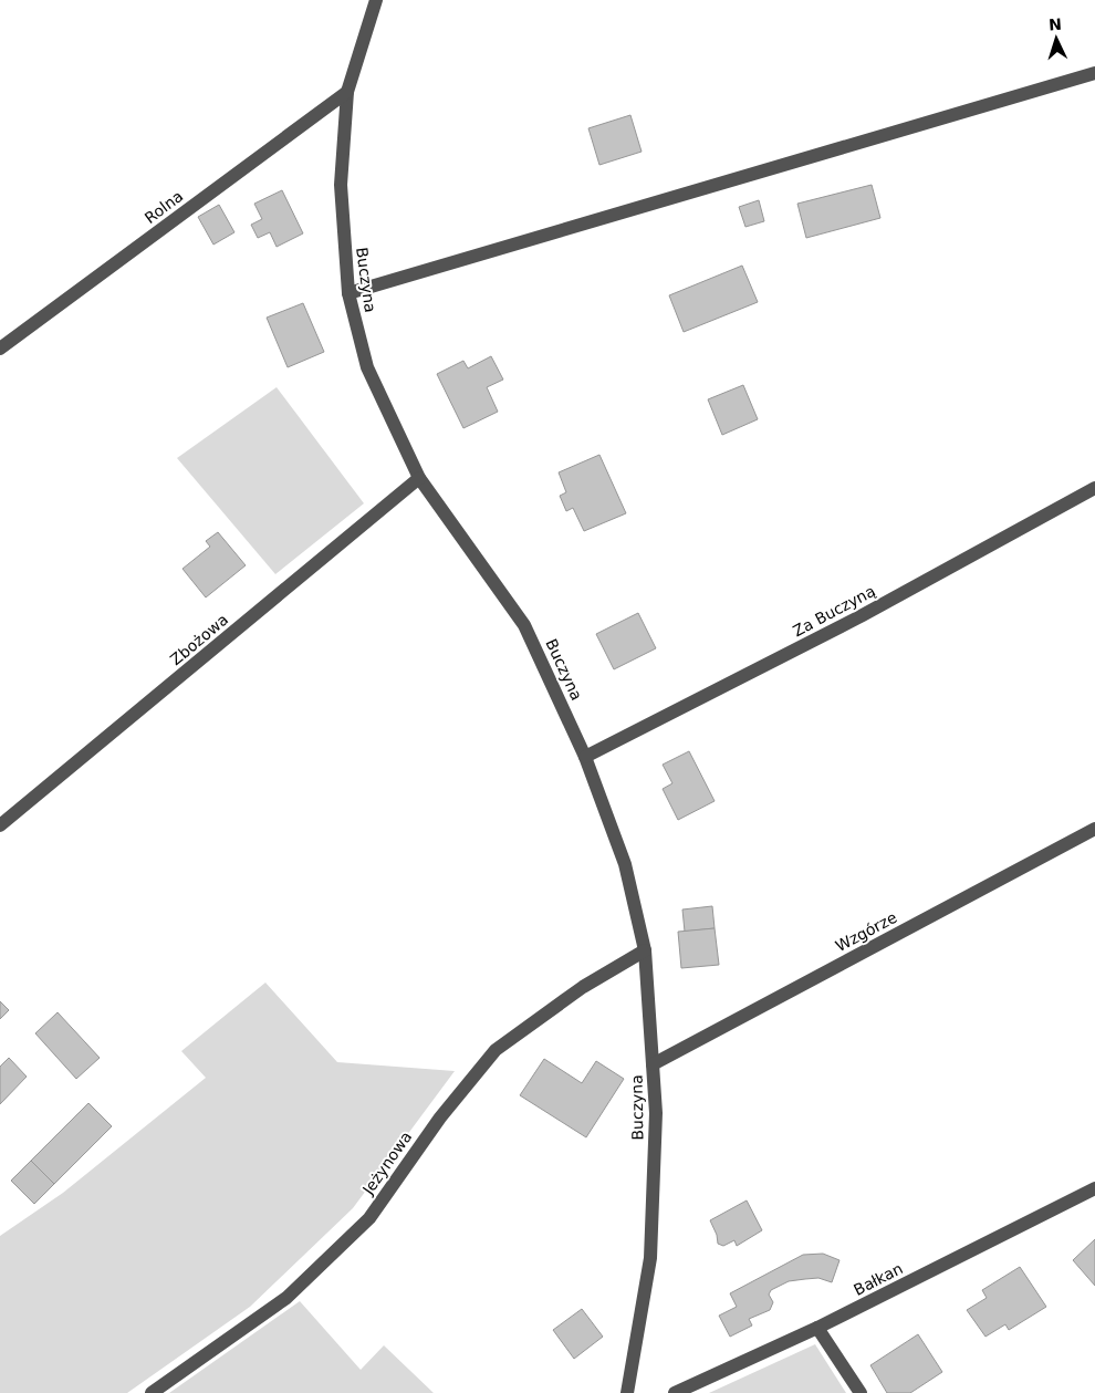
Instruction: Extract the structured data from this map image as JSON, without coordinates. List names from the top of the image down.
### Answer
{
  "streets": {
    "street": [
      "Rolna",
      "Buczyna",
      "Za Buczyną",
      "Zbożowa",
      "Wzgórze",
      "Jeżynowa",
      "Bałkan"
    ]
  },
  "crossings": [
    ["Rolna", "Buczyna"],
    ["Buczyna", "Za Buczyną"],
    ["Buczyna", "Zbożowa"],
    ["Buczyna", "Wzgórze"],
    ["Buczyna", "Jeżynowa"]
  ],
  "north": "top"
}
